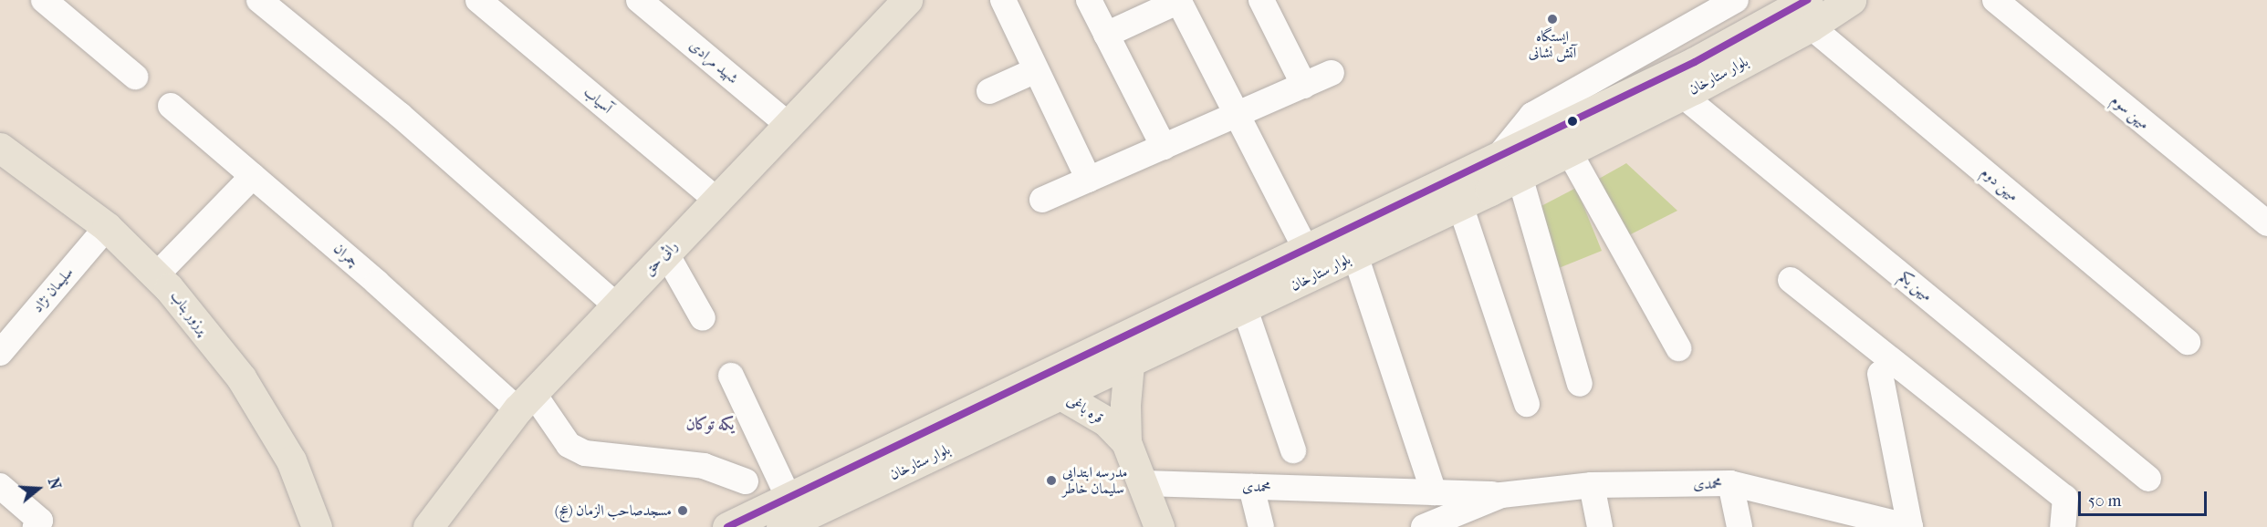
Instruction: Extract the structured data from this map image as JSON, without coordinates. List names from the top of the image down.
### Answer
{
  "streets": {
    "main road": [
      "بلوار ستارخان",
      "راثی حق",
      "پرزور بناب",
      "قره باغی"
    ],
    "street": [
      "شهید مرادی",
      "آسیاب",
      "میهن سوم",
      "میهن دوم",
      "چمران",
      "میهن یکم",
      "سلیمان نژاد",
      "محمدی"
    ]
  },
  "crossings": [
    ["شهید مرادی", "راثی حق"],
    ["بلوار ستارخان", "میهن دوم"],
    ["بلوار ستارخان", "میهن یکم"],
    ["بلوار ستارخان", "قره باغی"],
    ["آسیاب", "راثی حق"],
    ["چمران", "راثی حق"],
    ["سلیمان نژاد", "پرزور بناب"],
    ["قره باغی", "محمدی"]
  ],
  "districts": ["یکه توکان"],
  "places": ["ایستگاه آتش نشانی", "مدرسه ابتدایی سلیمان خاطر", "مسجدصاحب الزمان (عج)"],
  "scale_bar": "50 m",
  "north": "right"
}
